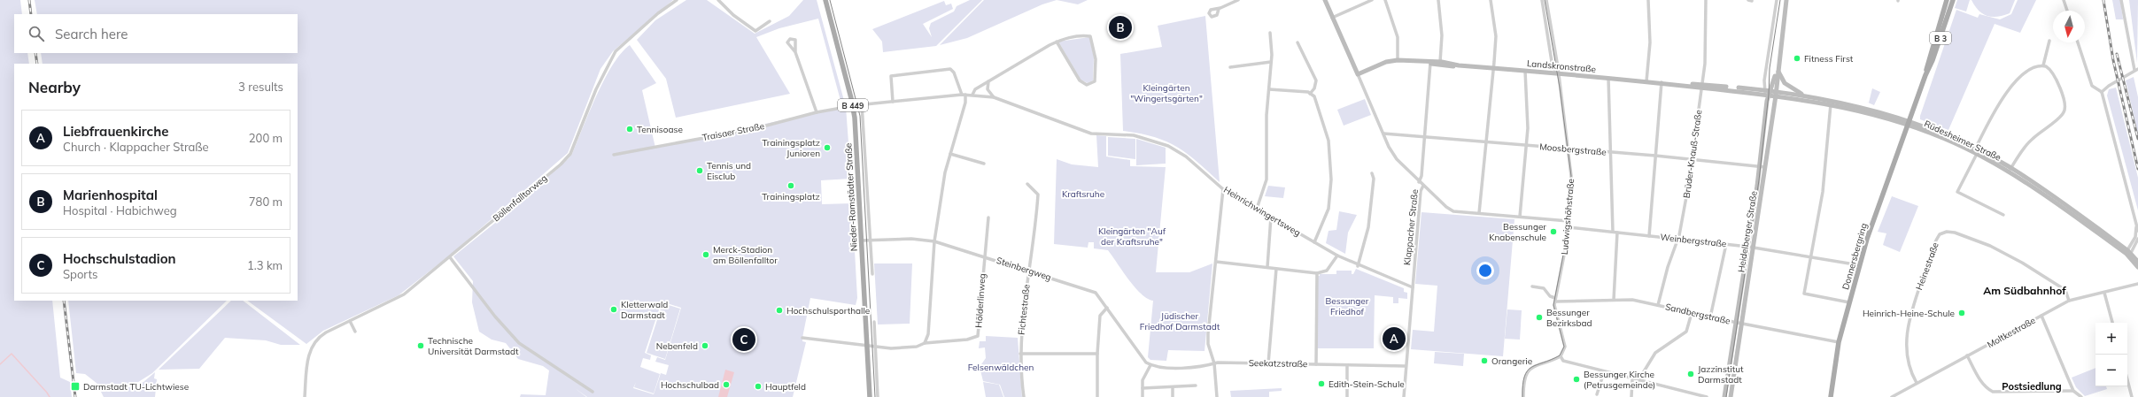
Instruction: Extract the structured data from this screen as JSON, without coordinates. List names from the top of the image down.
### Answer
{
  "streets": {
    "main road": [
      "B 3",
      "Landskronstraße",
      "B 449",
      "Rüdesheimer Straße",
      "Nieder-Ramstädter Straße",
      "Klappacher Straße",
      "Heidelberger Straße",
      "Donnersbergring"
    ],
    "street": [
      "Traisaer Straße",
      "Moosbergstraße",
      "Brüder-Knauß-Straße",
      "Böllenfalltorweg",
      "Heinrichwingertsweg",
      "Ludwigshöhstraße",
      "Weinbergstraße",
      "Heinestraße",
      "Steinbergweg",
      "Hölderlinweg",
      "Fichtestraße",
      "Sandbergstraße",
      "Moltkestraße",
      "Seekatzstraße"
    ]
  },
  "crossings": [
    ["B 3", "Rüdesheimer Straße"],
    ["B 3", "Donnersbergring"],
    ["Landskronstraße", "Rüdesheimer Straße"],
    ["Landskronstraße", "Brüder-Knauß-Straße"],
    ["Landskronstraße", "Ludwigshöhstraße"],
    ["Landskronstraße", "Klappacher Straße"],
    ["Landskronstraße", "Heidelberger Straße"],
    ["Traisaer Straße", "Nieder-Ramstädter Straße"],
    ["Traisaer Straße", "Heinrichwingertsweg"],
    ["Rüdesheimer Straße", "Heidelberger Straße"],
    ["Rüdesheimer Straße", "Donnersbergring"],
    ["Moosbergstraße", "Brüder-Knauß-Straße"],
    ["Moosbergstraße", "Ludwigshöhstraße"],
    ["Moosbergstraße", "Klappacher Straße"],
    ["Moosbergstraße", "Heidelberger Straße"],
    ["Brüder-Knauß-Straße", "Weinbergstraße"],
    ["Brüder-Knauß-Straße", "Sandbergstraße"],
    ["Nieder-Ramstädter Straße", "Heinrichwingertsweg"],
    ["Nieder-Ramstädter Straße", "Steinbergweg"],
    ["Nieder-Ramstädter Straße", "Hölderlinweg"],
    ["Heinrichwingertsweg", "Klappacher Straße"],
    ["Ludwigshöhstraße", "Weinbergstraße"],
    ["Ludwigshöhstraße", "Sandbergstraße"],
    ["Klappacher Straße", "Seekatzstraße"],
    ["Heidelberger Straße", "Weinbergstraße"],
    ["Heidelberger Straße", "Sandbergstraße"],
    ["Weinbergstraße", "Donnersbergring"],
    ["Donnersbergring", "Sandbergstraße"],
    ["Heinestraße", "Moltkestraße"],
    ["Steinbergweg", "Hölderlinweg"],
    ["Steinbergweg", "Fichtestraße"],
    ["Steinbergweg", "Seekatzstraße"]
  ],
  "districts": ["Am Südbahnhof", "Postsiedlung"],
  "parks": [
    "Kleingärten \"Wingertsgärten\"",
    "Kraftsruhe",
    "Kleingärten \"Auf der Kraftsruhe\"",
    "Bessunger Friedhof",
    "Jüdischer Friedhof Darmstadt",
    "Felsenwäldchen"
  ],
  "places": {
    "other": [
      "Fitness First",
      "Tennisoase",
      "Trainingsplatz Junioren",
      "Tennis und Eisclub",
      "Trainingsplatz",
      "Bessunger Knabenschule",
      "Merck-Stadion am Böllenfalltor",
      "Kletterwald Darmstadt",
      "Hochschulsporthalle",
      "Heinrich-Heine-Schule",
      "Bessunger Bezirksbad",
      "Technische Universität Darmstadt",
      "Nebenfeld",
      "Orangerie",
      "Jazzinstitut Darmstadt",
      "Bessunger Kirche (Petrusgemeinde)",
      "Edith-Stein-Schule",
      "Hochschulbad",
      "Hauptfeld"
    ],
    "transit": ["Darmstadt TU-Lichtwiese"]
  },
  "north": "bottom",
  "page": {
    "pins": ["B", "A", "C"],
    "search": "Search here",
    "heading": ["Nearby", "3 results"],
    "list": [
      {
        "mark": "A",
        "name": "Liebfrauenkirche",
        "note": "Church · Klappacher Straße",
        "value": "200 m"
      },
      {
        "mark": "B",
        "name": "Marienhospital",
        "note": "Hospital · Habichweg",
        "value": "780 m"
      },
      {
        "mark": "C",
        "name": "Hochschulstadion",
        "note": "Sports",
        "value": "1.3 km"
      }
    ],
    "map_buttons": ["+", "−"]
  }
}
